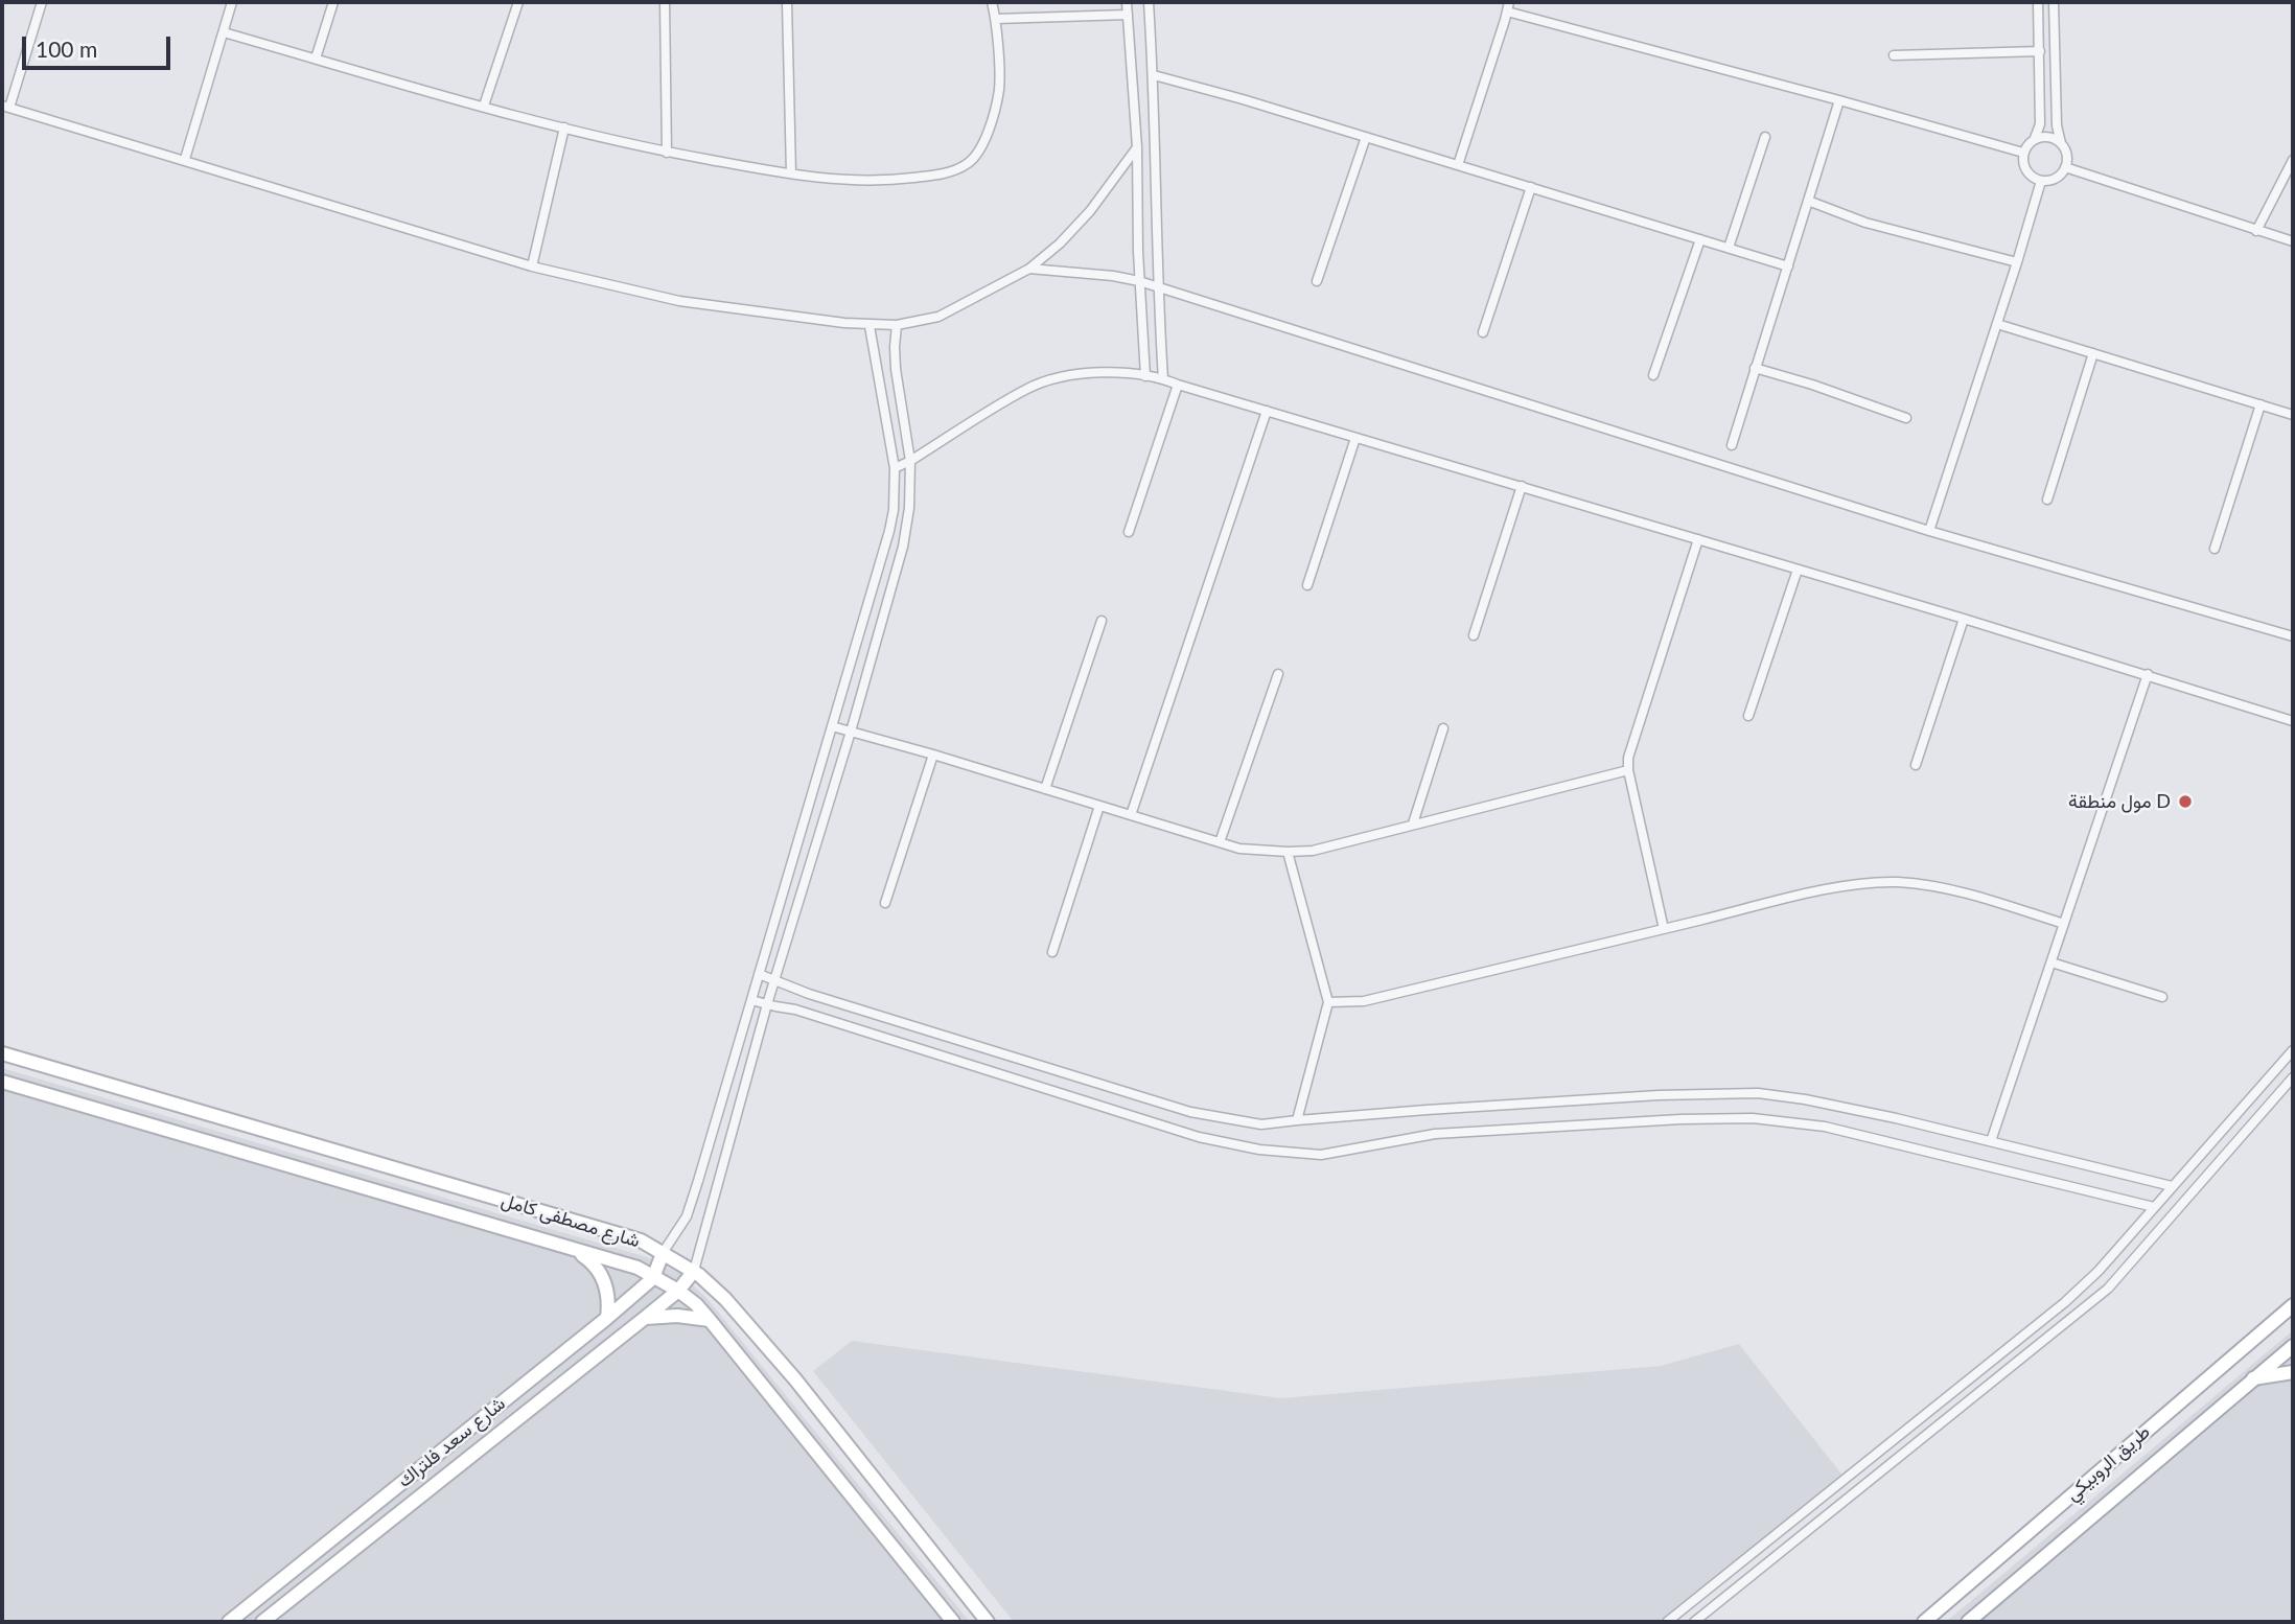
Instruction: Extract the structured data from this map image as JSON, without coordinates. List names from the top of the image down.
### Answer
{
  "streets": {
    "street": ["شارع مصطفى كامل", "شارع سعد فلتراك", "طريق الروبيكي"]
  },
  "crossings": [
    ["شارع مصطفى كامل", "شارع سعد فلتراك"]
  ],
  "places": ["مول منطقة D"],
  "scale_bar": "100 m"
}
